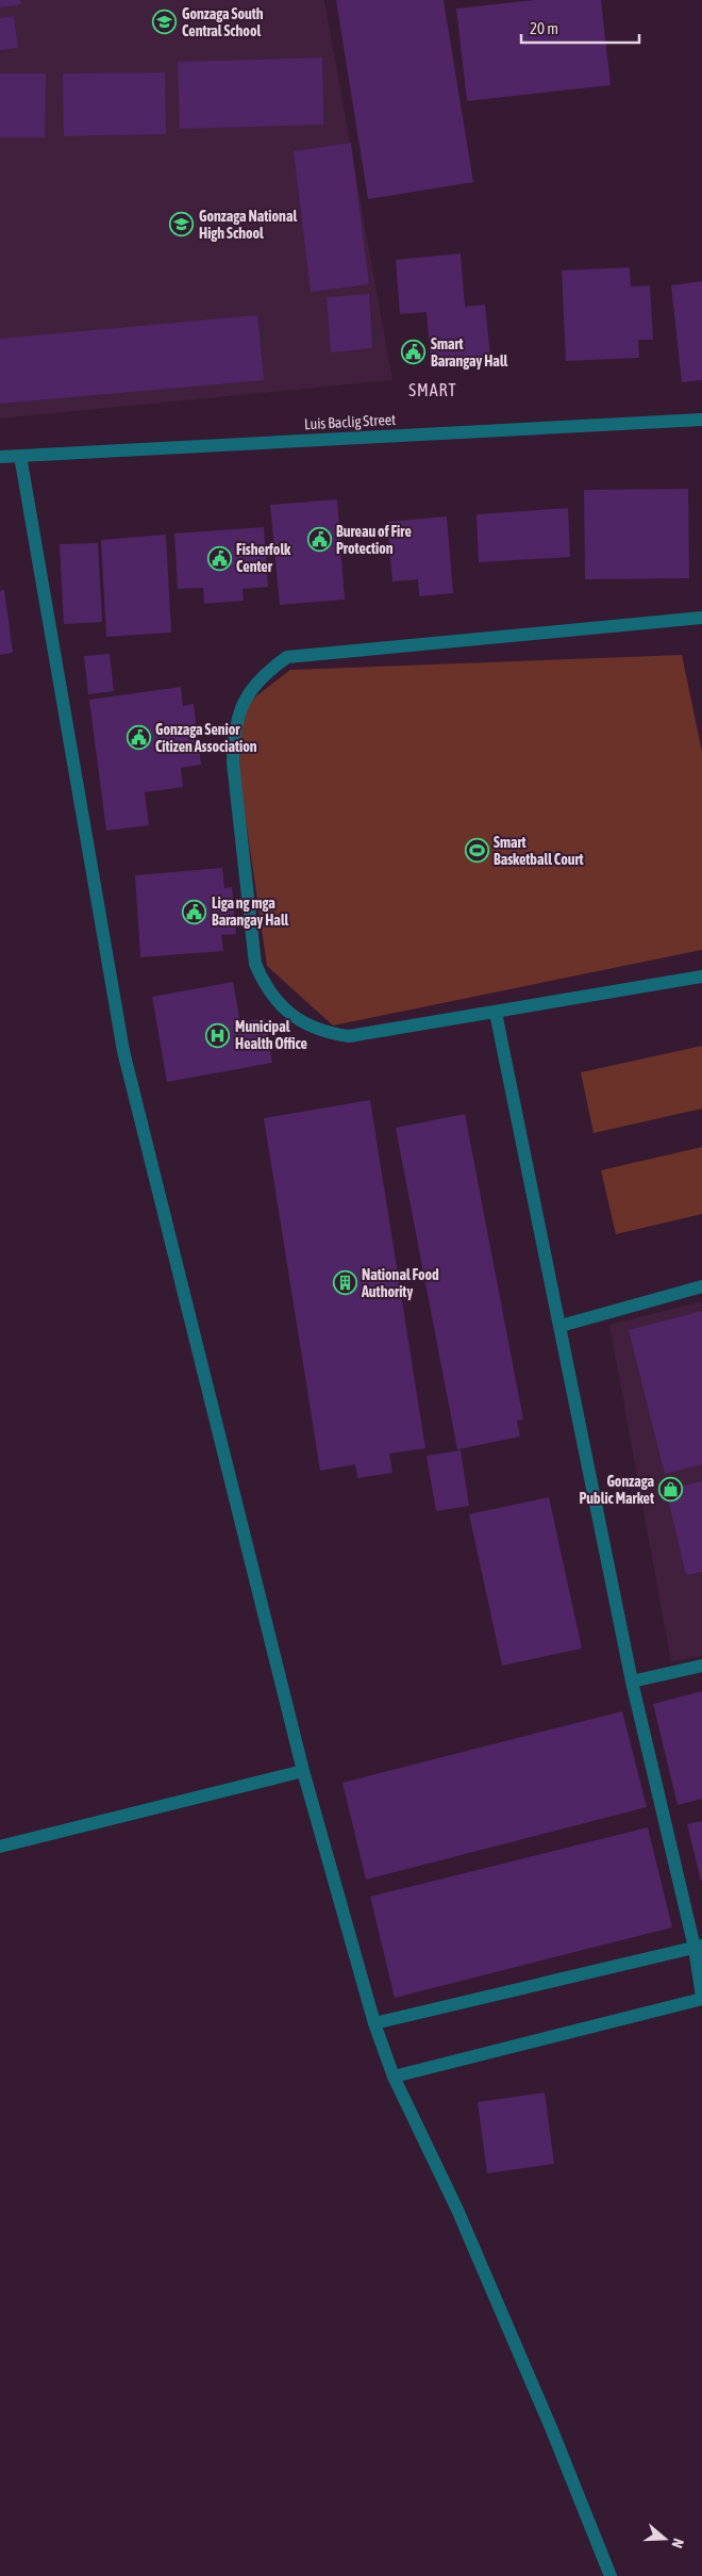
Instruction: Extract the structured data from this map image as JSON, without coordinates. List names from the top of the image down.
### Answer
{
  "streets": {
    "street": ["Luis Baclig Street"]
  },
  "districts": ["SMART"],
  "places": {
    "school or university": ["Gonzaga South Central School", "Gonzaga National High School"],
    "public building": [
      "Smart Barangay Hall",
      "Bureau of Fire Protection",
      "Fisherfolk Center",
      "Gonzaga Senior Citizen Association",
      "Liga ng mga Barangay Hall"
    ],
    "sports": ["Smart Basketball Court"],
    "hospital": ["Municipal Health Office"],
    "building": ["National Food Authority"],
    "shop": ["Gonzaga Public Market"]
  },
  "scale_bar": "20 m",
  "north": "right"
}
